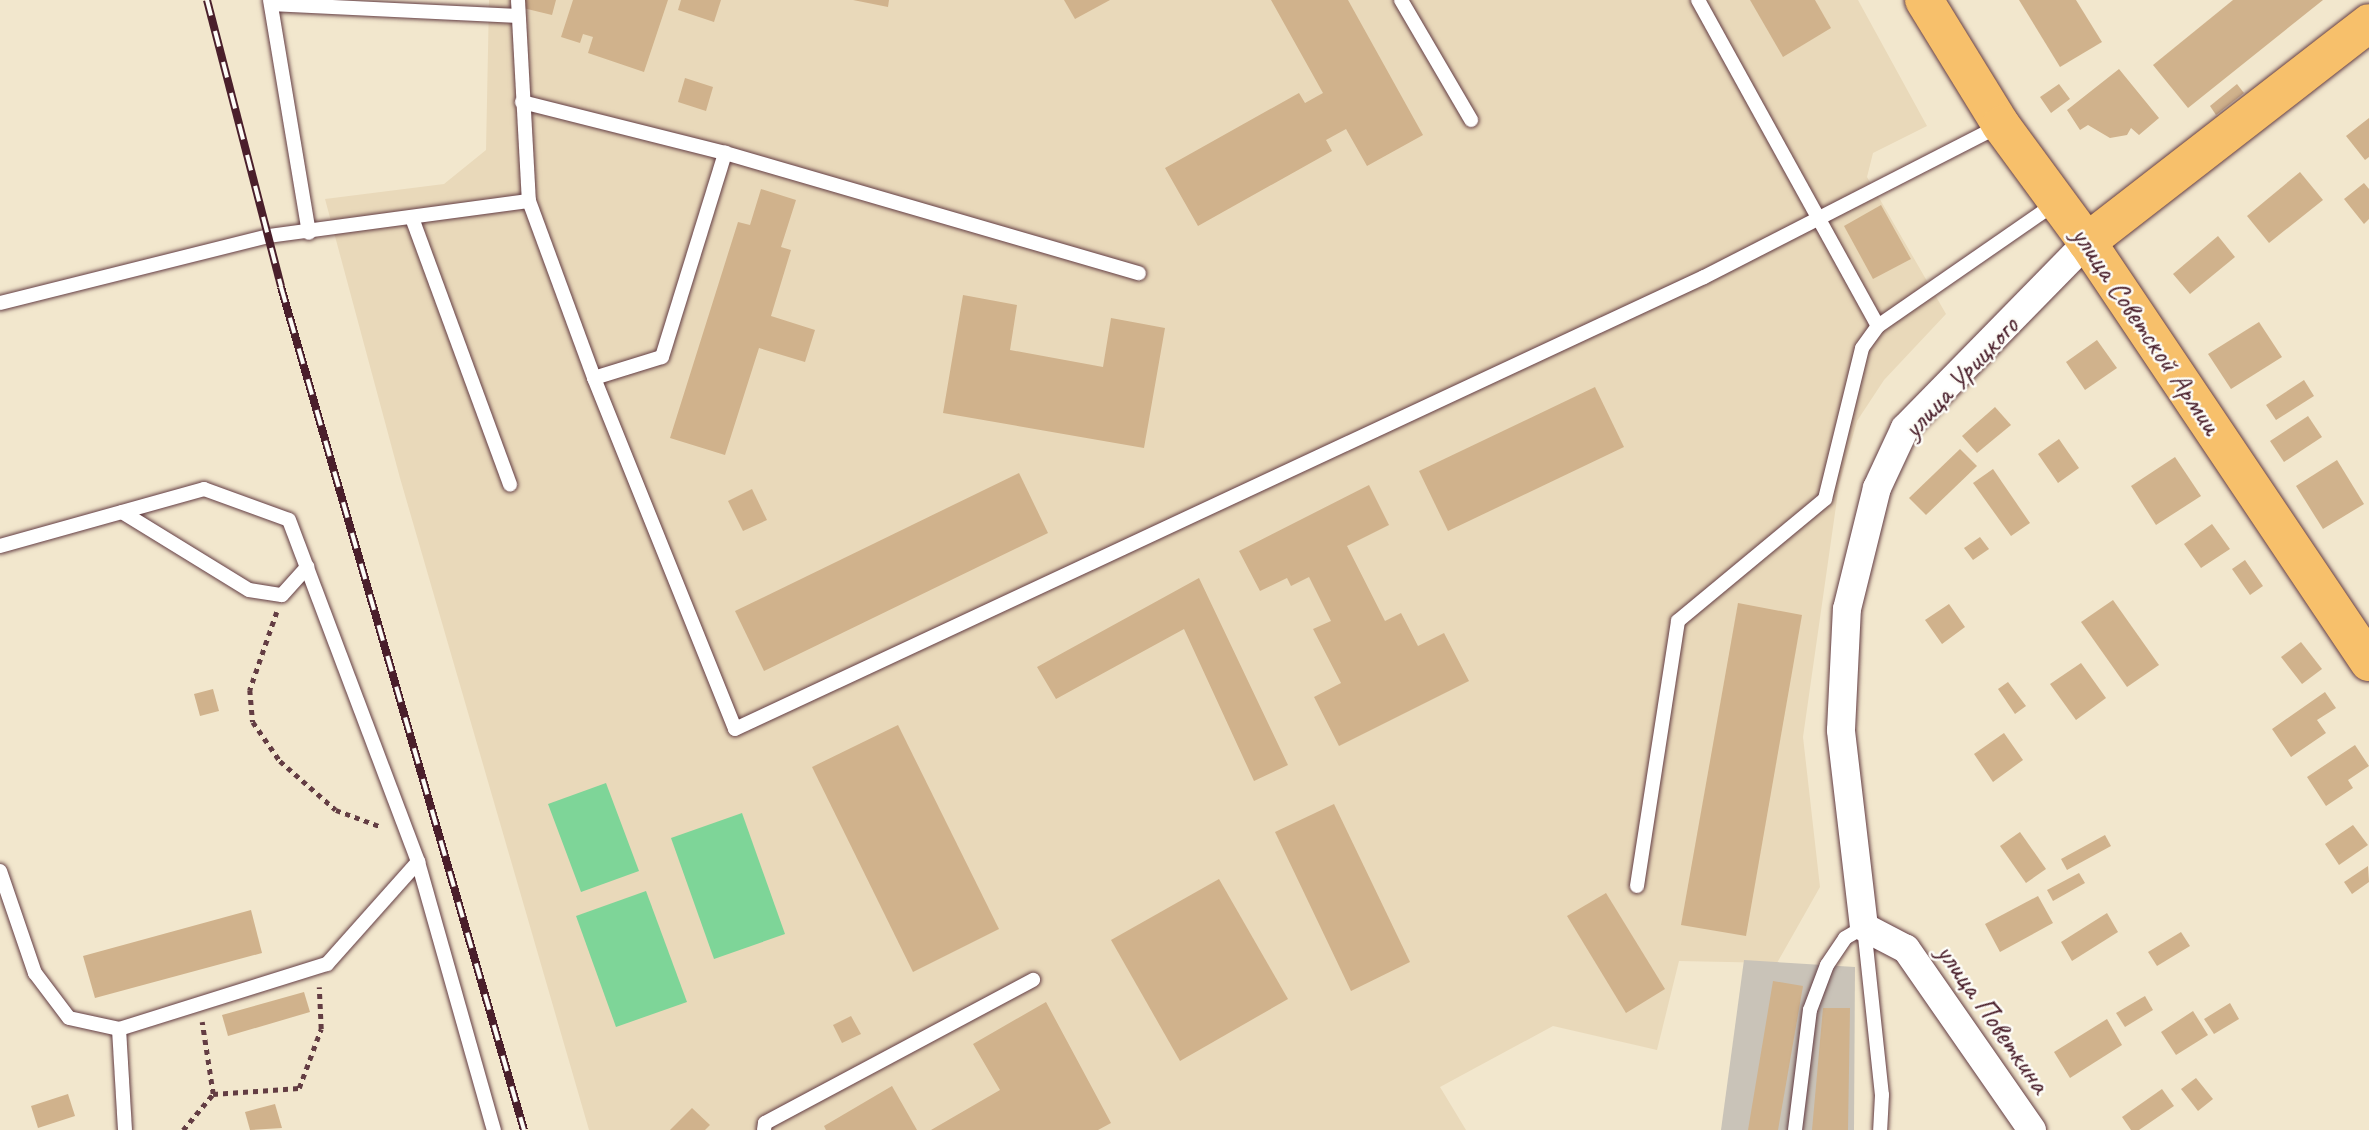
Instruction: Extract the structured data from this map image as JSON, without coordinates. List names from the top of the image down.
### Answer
{
  "streets": {
    "main road": ["улица Советской Армии", "улица Урицкого"],
    "street": ["улица Поветкина"]
  },
  "crossings": [
    ["улица Советской Армии", "улица Урицкого"],
    ["улица Урицкого", "улица Поветкина"]
  ]
}
